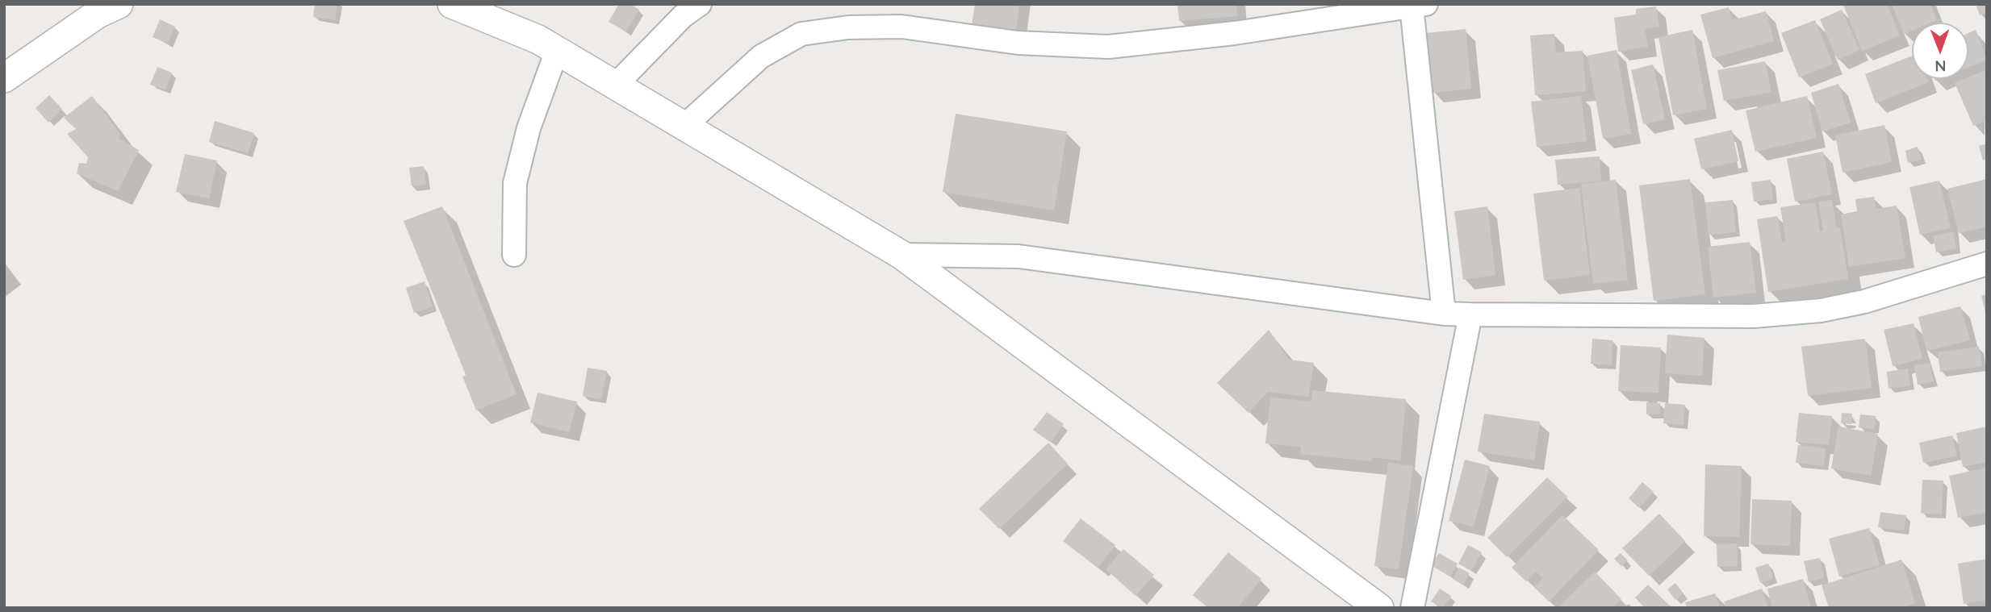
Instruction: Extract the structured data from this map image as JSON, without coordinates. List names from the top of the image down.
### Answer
{
  "north": "bottom"
}
